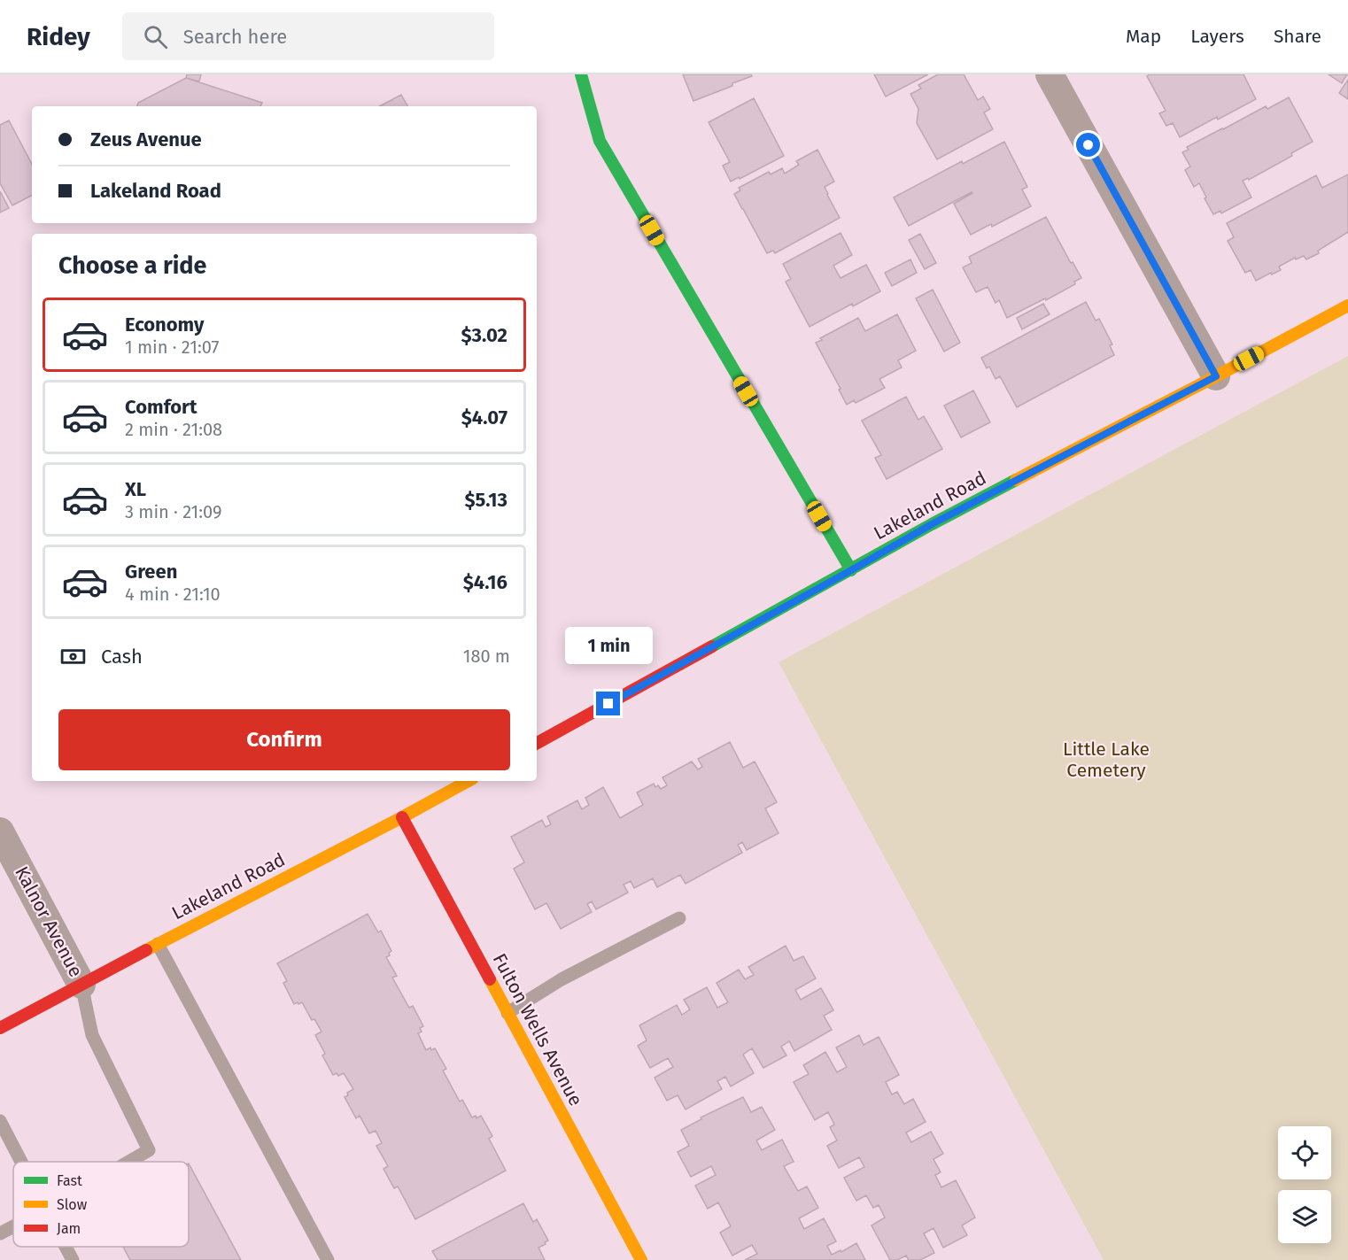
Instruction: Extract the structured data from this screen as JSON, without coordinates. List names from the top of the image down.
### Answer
{
  "streets": {
    "street": ["Lakeland Road", "Kalnor Avenue", "Fulton Wells Avenue"]
  },
  "crossings": [
    ["Lakeland Road", "Kalnor Avenue"],
    ["Lakeland Road", "Fulton Wells Avenue"]
  ],
  "parks": ["Little Lake Cemetery"],
  "legend": ["Fast", "Slow", "Jam"],
  "page": {
    "header": "Ridey",
    "search": "Search here",
    "nav": ["Map", "Layers", "Share"],
    "banner": ["Zeus Avenue", "Lakeland Road"],
    "heading": "Choose a ride",
    "list": [
      {
        "name": "Economy",
        "note": "1 min · 21:07",
        "value": "$3.02"
      },
      {
        "name": "Comfort",
        "note": "2 min · 21:08",
        "value": "$4.07"
      },
      {
        "name": "XL",
        "note": "3 min · 21:09",
        "value": "$5.13"
      },
      {
        "name": "Green",
        "note": "4 min · 21:10",
        "value": "$4.16"
      }
    ],
    "bubble": "1 min",
    "pay": ["Cash", "180 m"],
    "buttons": "Confirm"
  }
}
